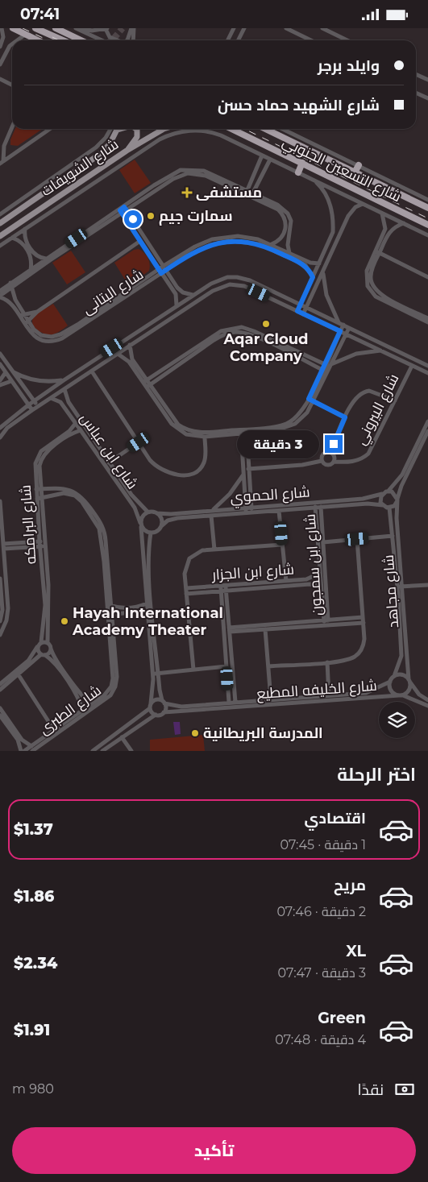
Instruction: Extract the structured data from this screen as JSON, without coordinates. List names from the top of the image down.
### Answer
{
  "streets": {
    "highway": ["شارع التسعين الجنوبي"],
    "main road": ["شارع الشويفات"],
    "street": [
      "شارع البتانى",
      "شارع البيروني",
      "شارع ابن عباس",
      "شارع الحموي",
      "شارع البرامكه",
      "شارع ابن سمجون",
      "شارع ابن الجزار",
      "شارع مجاهد",
      "شارع الخليفه المطيع",
      "شارع الطبرى"
    ]
  },
  "crossings": [
    ["شارع ابن عباس", "شارع الحموي"],
    ["شارع ابن عباس", "شارع البرامكه"],
    ["شارع ابن عباس", "شارع الخليفه المطيع"],
    ["شارع الحموي", "شارع ابن سمجون"],
    ["شارع الحموي", "شارع مجاهد"],
    ["شارع البرامكه", "شارع الطبرى"],
    ["شارع ابن سمجون", "شارع ابن الجزار"],
    ["شارع مجاهد", "شارع الخليفه المطيع"]
  ],
  "places": {
    "health": ["مستشفى"],
    "other": [
      "سمارت جيم",
      "Aqar Cloud Company",
      "Hayah International Academy Theater",
      "المدرسة البريطانية"
    ]
  },
  "page": {
    "status": "07:41",
    "banner": ["وايلد برجر", "شارع الشهيد حماد حسن"],
    "bubble": "3 دقيقة",
    "heading": "اختر الرحلة",
    "list": [
      {
        "name": "اقتصادي",
        "note": "1 دقيقة · 07:45",
        "value": "$1.37"
      },
      {
        "name": "مريح",
        "note": "2 دقيقة · 07:46",
        "value": "$1.86"
      },
      {
        "name": "XL",
        "note": "3 دقيقة · 07:47",
        "value": "$2.34"
      },
      {
        "name": "Green",
        "note": "4 دقيقة · 07:48",
        "value": "$1.91"
      }
    ],
    "pay": ["نقدًا", "980 m"],
    "buttons": "تأكيد"
  }
}
